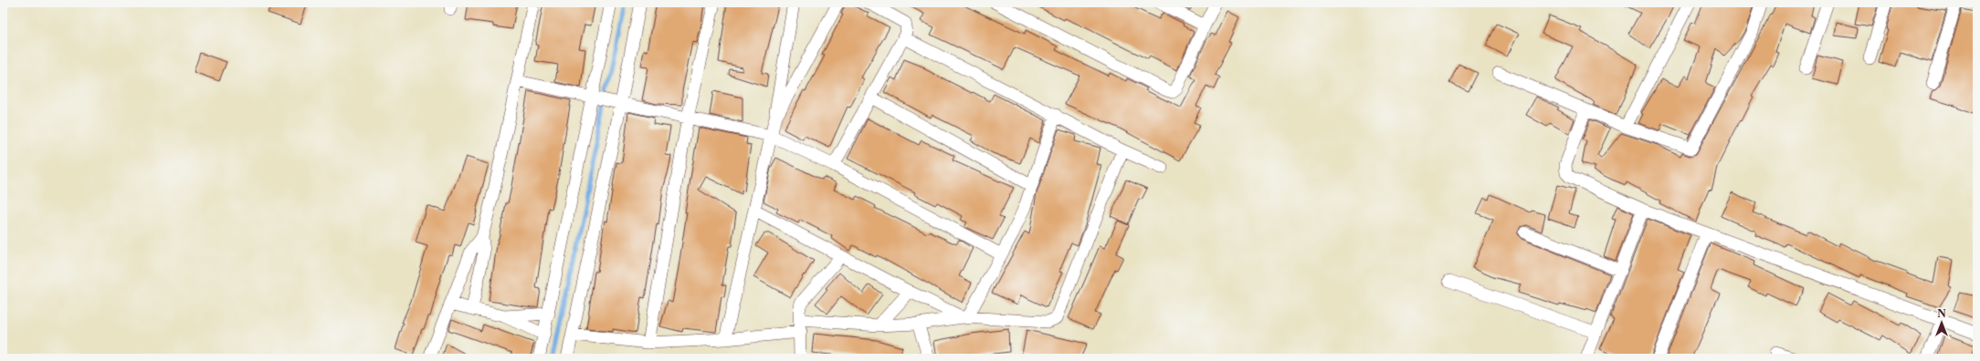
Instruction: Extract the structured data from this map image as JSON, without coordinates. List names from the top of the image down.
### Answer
{
  "north": "top"
}
